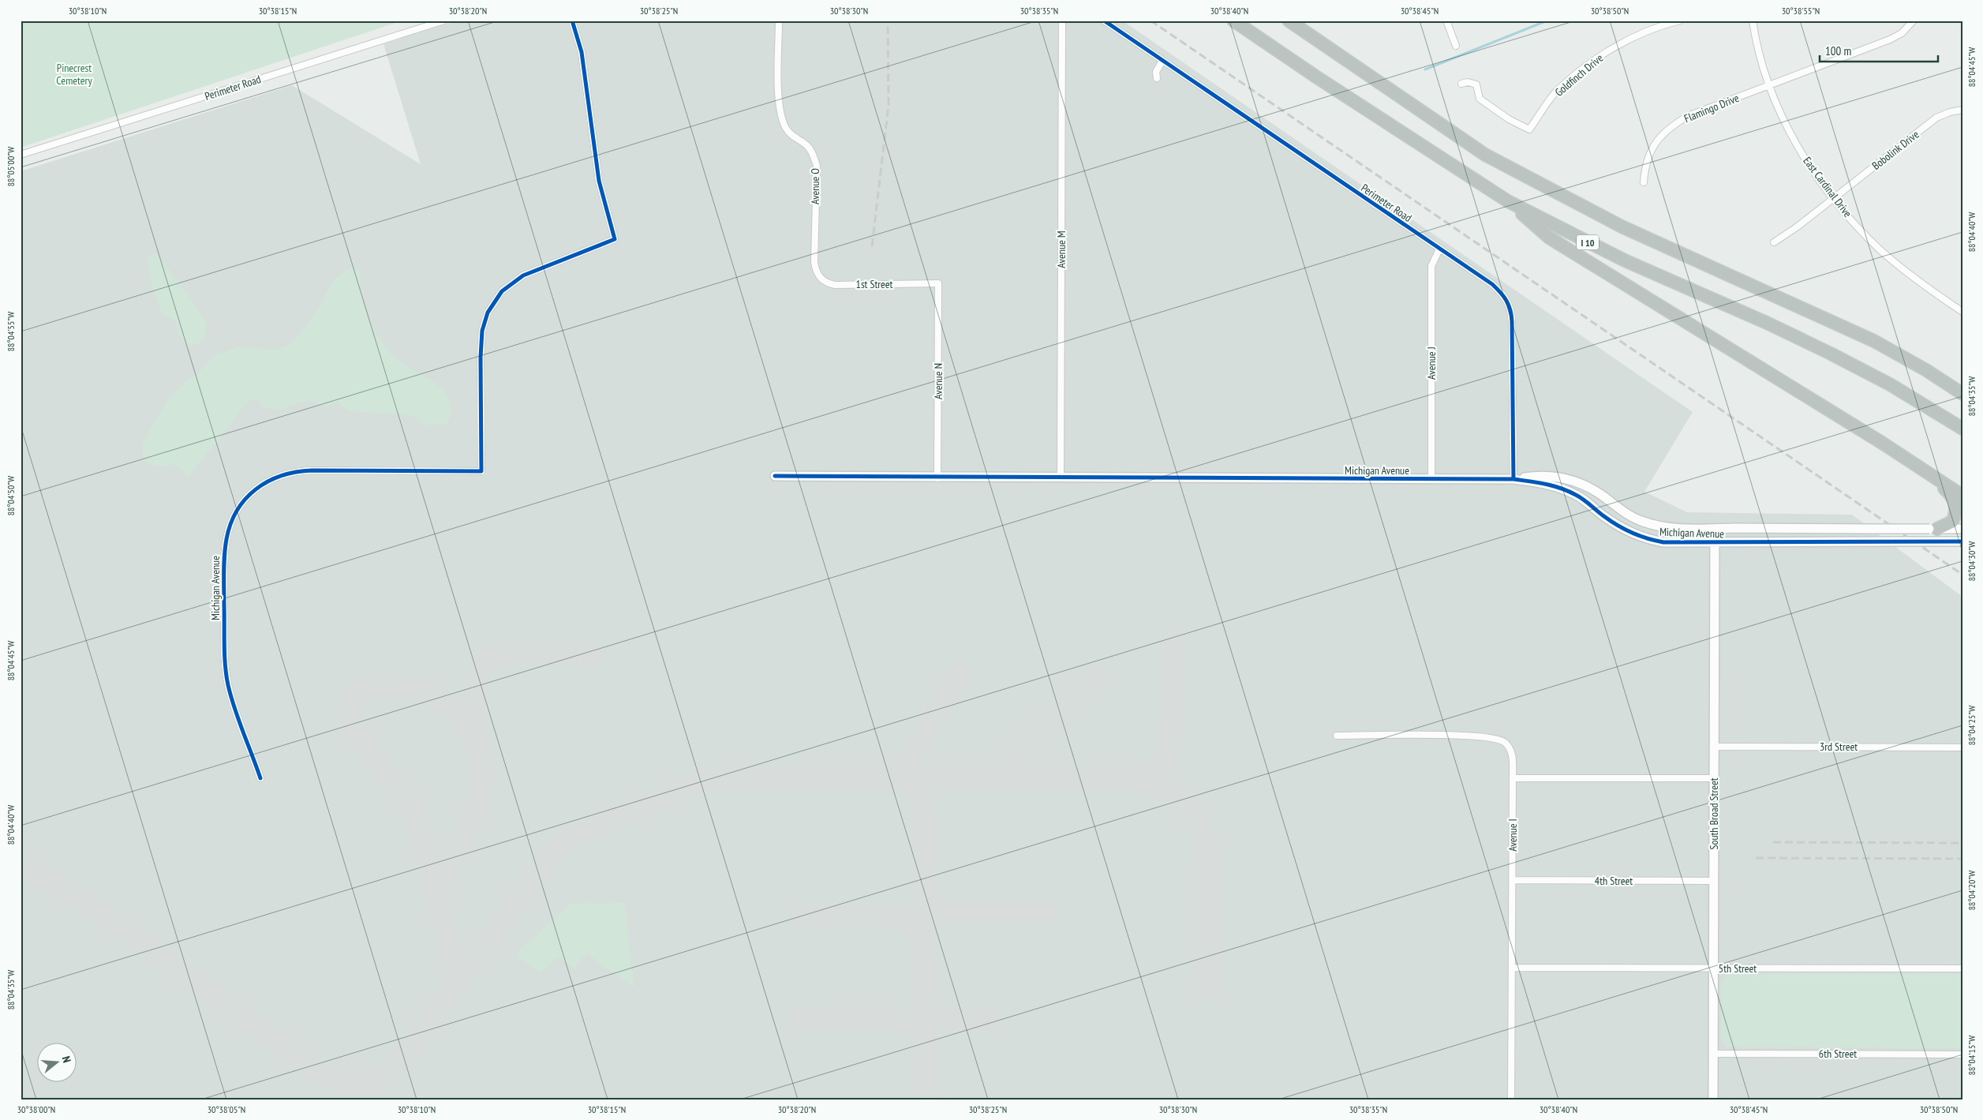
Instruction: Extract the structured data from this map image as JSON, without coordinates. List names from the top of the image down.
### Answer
{
  "streets": {
    "highway": ["I 10"],
    "street": [
      "Goldfinch Drive",
      "Perimeter Road",
      "Flamingo Drive",
      "Bobolink Drive",
      "Avenue O",
      "East Cardinal Drive",
      "Avenue M",
      "1st Street",
      "Avenue J",
      "Avenue N",
      "Michigan Avenue",
      "3rd Street",
      "South Broad Street",
      "Avenue I",
      "4th Street",
      "5th Street",
      "6th Street"
    ]
  },
  "crossings": [
    ["Perimeter Road", "Avenue J"],
    ["Perimeter Road", "Michigan Avenue"],
    ["Flamingo Drive", "East Cardinal Drive"],
    ["Bobolink Drive", "East Cardinal Drive"],
    ["Avenue O", "1st Street"],
    ["Avenue M", "Michigan Avenue"],
    ["1st Street", "Avenue N"],
    ["Avenue J", "Michigan Avenue"],
    ["Avenue N", "Michigan Avenue"],
    ["Michigan Avenue", "South Broad Street"],
    ["3rd Street", "South Broad Street"],
    ["South Broad Street", "4th Street"],
    ["South Broad Street", "5th Street"],
    ["South Broad Street", "6th Street"],
    ["Avenue I", "4th Street"],
    ["Avenue I", "5th Street"]
  ],
  "parks": ["Pinecrest Cemetery"],
  "scale_bar": "100 m",
  "north": "right",
  "coordinates": [
    "30°38'10\"N",
    "30°38'15\"N",
    "30°38'20\"N",
    "30°38'25\"N",
    "30°38'30\"N",
    "30°38'35\"N",
    "30°38'40\"N",
    "30°38'45\"N",
    "30°38'50\"N",
    "30°38'55\"N",
    "88°04'45\"W",
    "88°05'00\"W",
    "88°04'40\"W",
    "88°04'55\"W",
    "88°04'35\"W",
    "88°04'50\"W",
    "88°04'30\"W",
    "88°04'25\"W",
    "88°04'20\"W",
    "88°04'15\"W",
    "30°38'00\"N",
    "30°38'05\"N"
  ]
}
